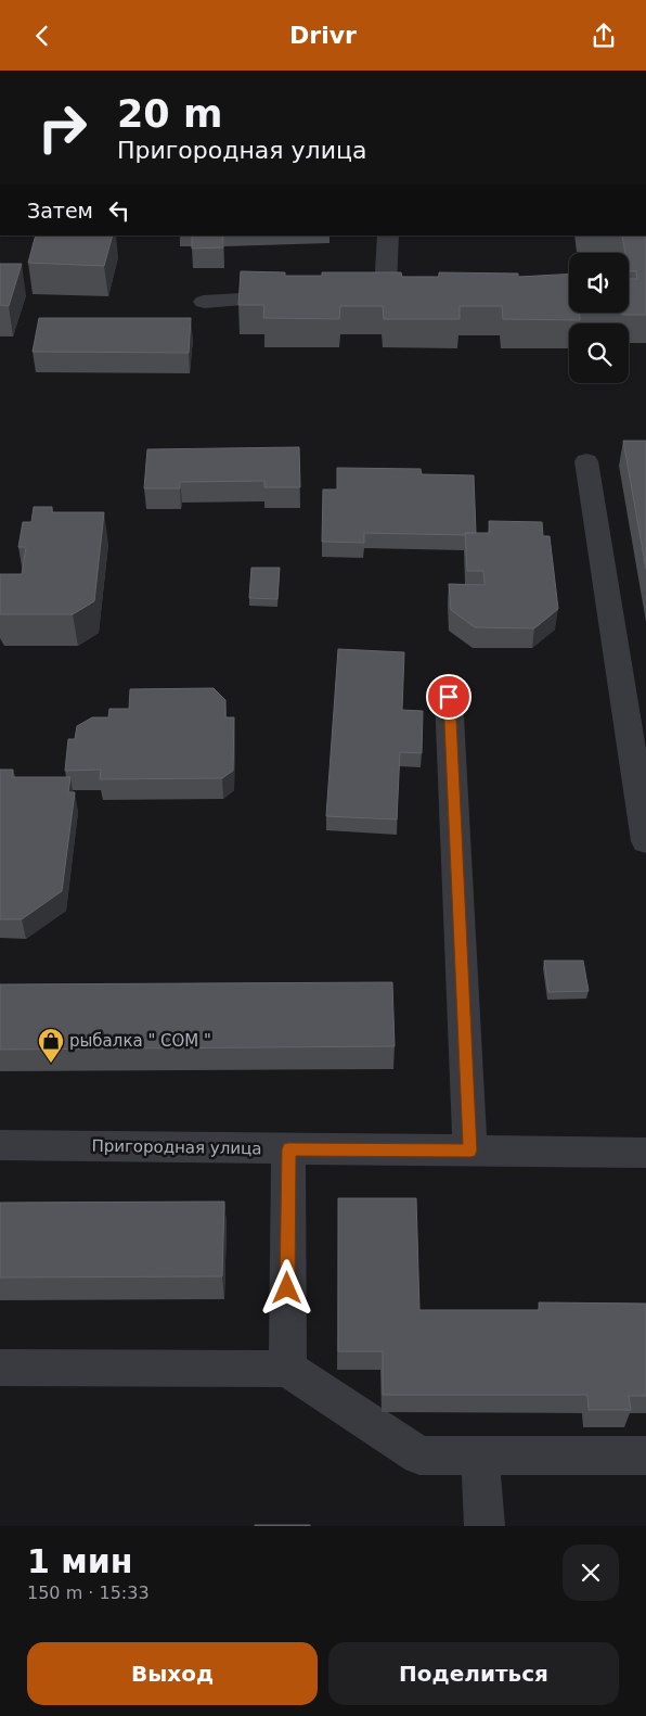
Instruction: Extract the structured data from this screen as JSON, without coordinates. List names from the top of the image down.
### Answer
{
  "streets": {
    "street": ["Пригородная улица"]
  },
  "places": {
    "shop": ["рыбалка \" СОМ \""]
  },
  "page": {
    "header": "Drivr",
    "turn": ["20 m", "Пригородная улица"],
    "then": "Затем",
    "heading": ["1 мин", "150 m · 15:33"],
    "buttons": ["Выход", "Поделиться"]
  }
}
